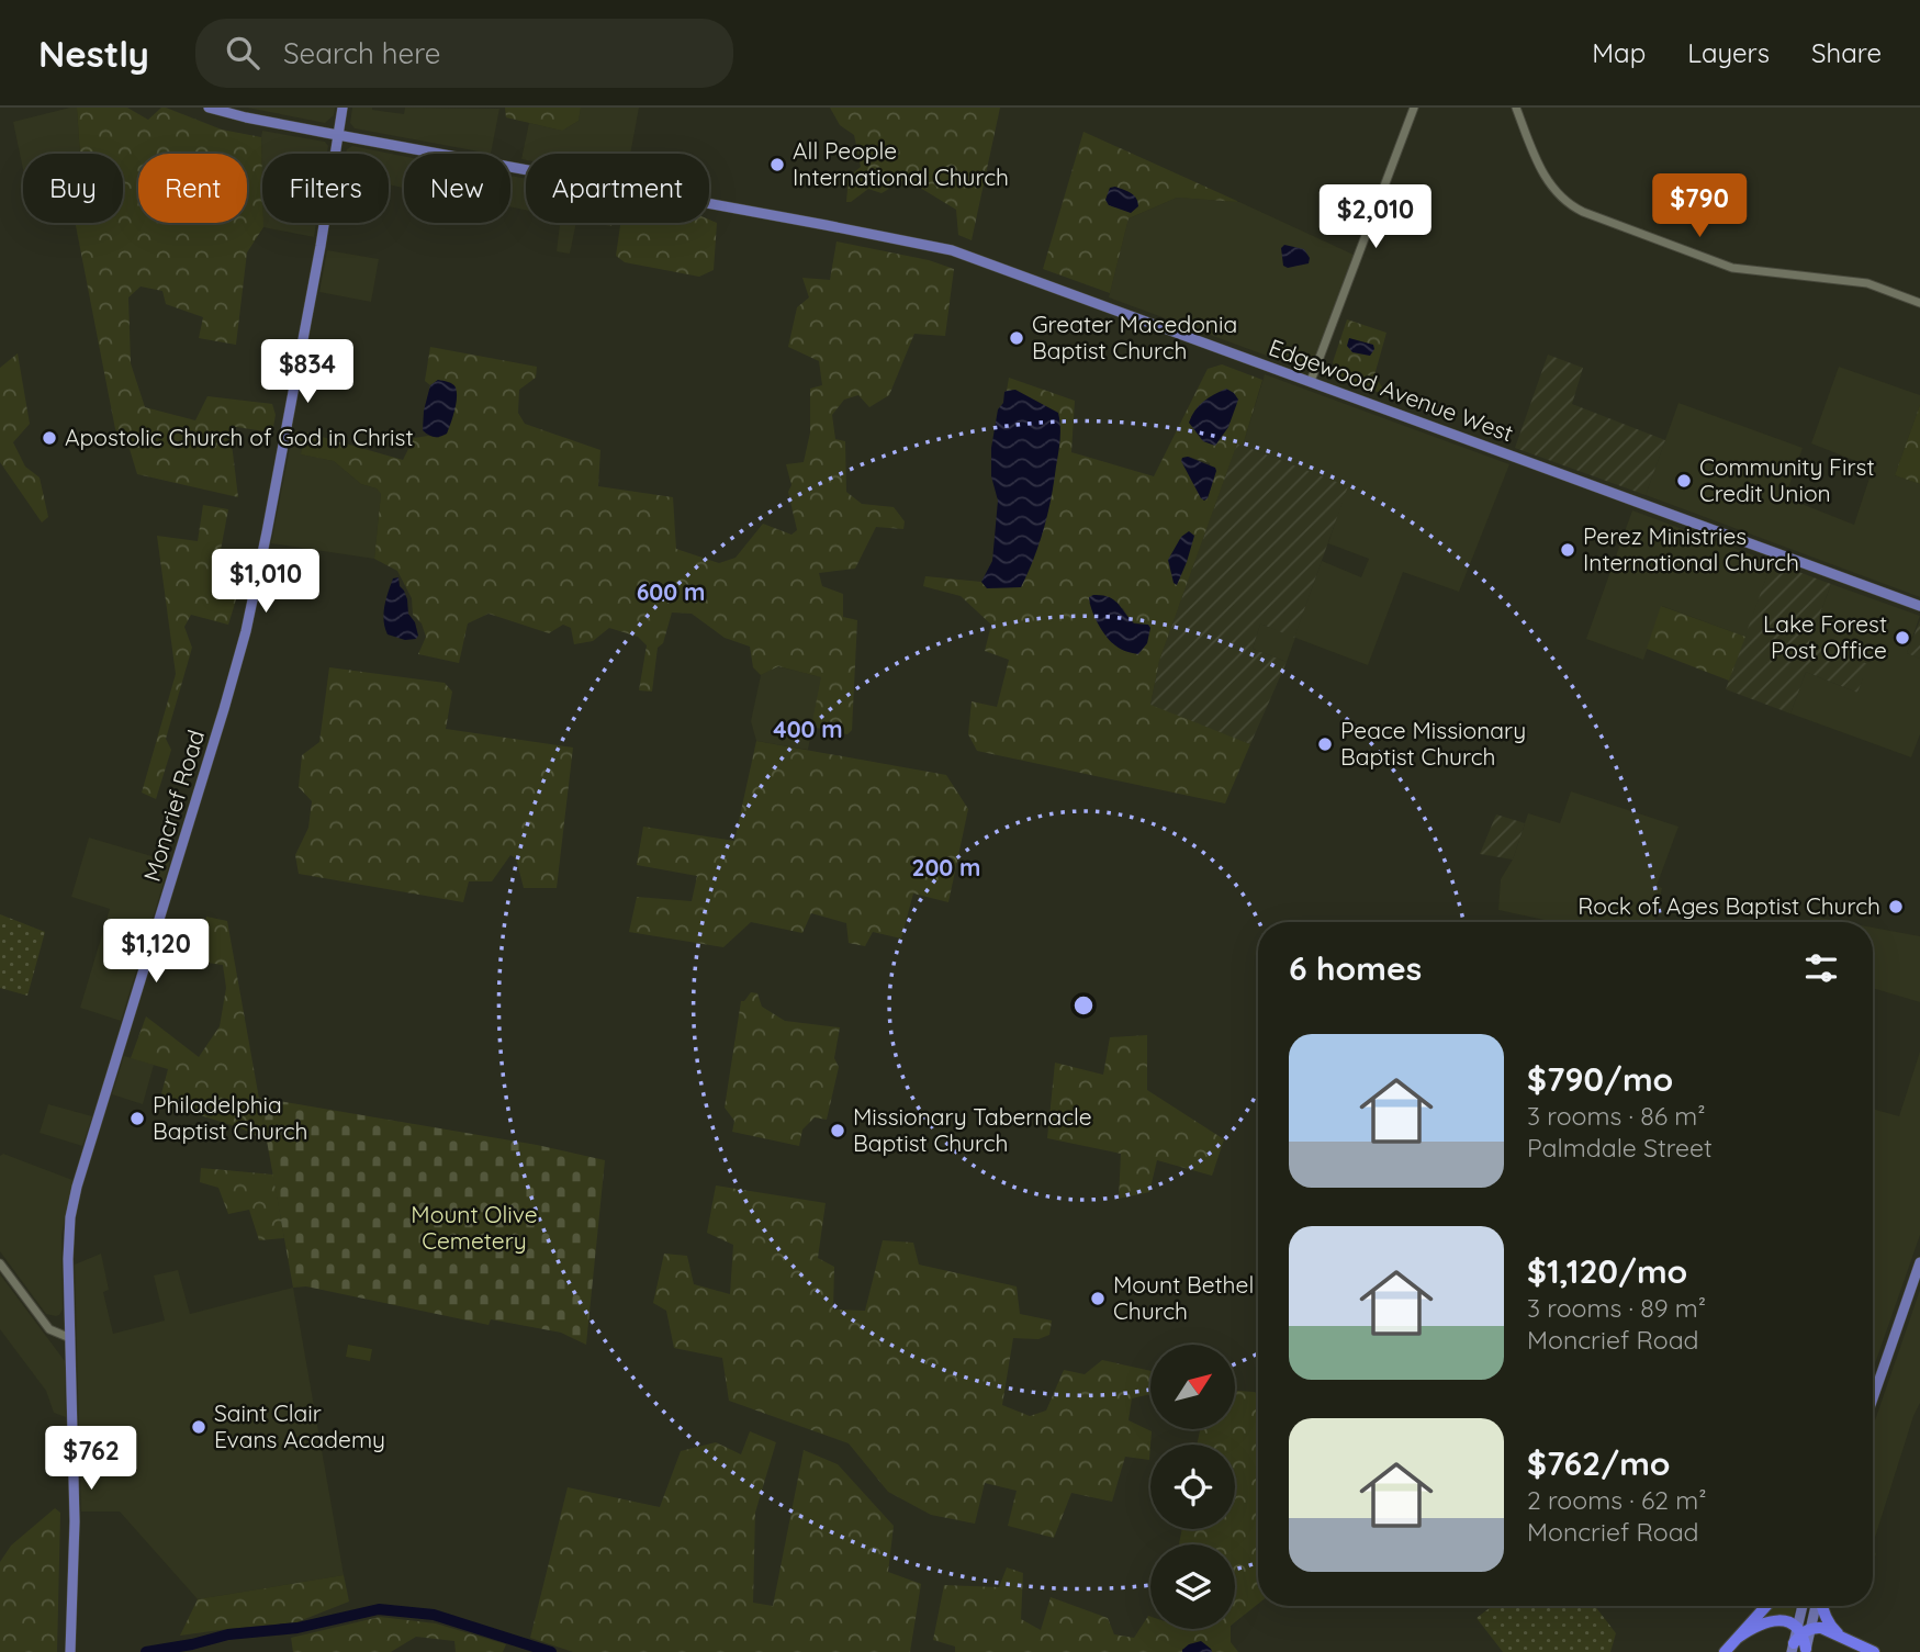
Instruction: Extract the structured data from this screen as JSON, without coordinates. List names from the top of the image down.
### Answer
{
  "streets": {
    "main road": ["Edgewood Avenue West", "Moncrief Road"]
  },
  "crossings": [
    ["Edgewood Avenue West", "Moncrief Road"]
  ],
  "parks": ["Mount Olive Cemetery"],
  "places": [
    "All People International Church",
    "Greater Macedonia Baptist Church",
    "Apostolic Church of God in Christ",
    "Community First Credit Union",
    "Perez Ministries International Church",
    "Lake Forest Post Office",
    "Peace Missionary Baptist Church",
    "Rock of Ages Baptist Church",
    "Philadelphia Baptist Church",
    "Missionary Tabernacle Baptist Church",
    "Mount Bethel Church",
    "Saint Clair Evans Academy"
  ],
  "north": "top right",
  "page": {
    "header": "Nestly",
    "search": "Search here",
    "nav": ["Map", "Layers", "Share"],
    "chip": [
      "Buy",
      "Rent",
      "Filters",
      "New",
      "Apartment"
    ],
    "price": [
      "$790",
      "$2,010",
      "$834",
      "$1,010",
      "$1,120",
      "$762"
    ],
    "heading": "6 homes",
    "list": [
      {
        "name": "$790/mo",
        "note": "3 rooms · 86 m² · Palmdale Street"
      },
      {
        "name": "$1,120/mo",
        "note": "3 rooms · 89 m² · Moncrief Road"
      },
      {
        "name": "$762/mo",
        "note": "2 rooms · 62 m² · Moncrief Road"
      }
    ]
  },
  "rings": ["600 m", "400 m", "200 m"]
}
